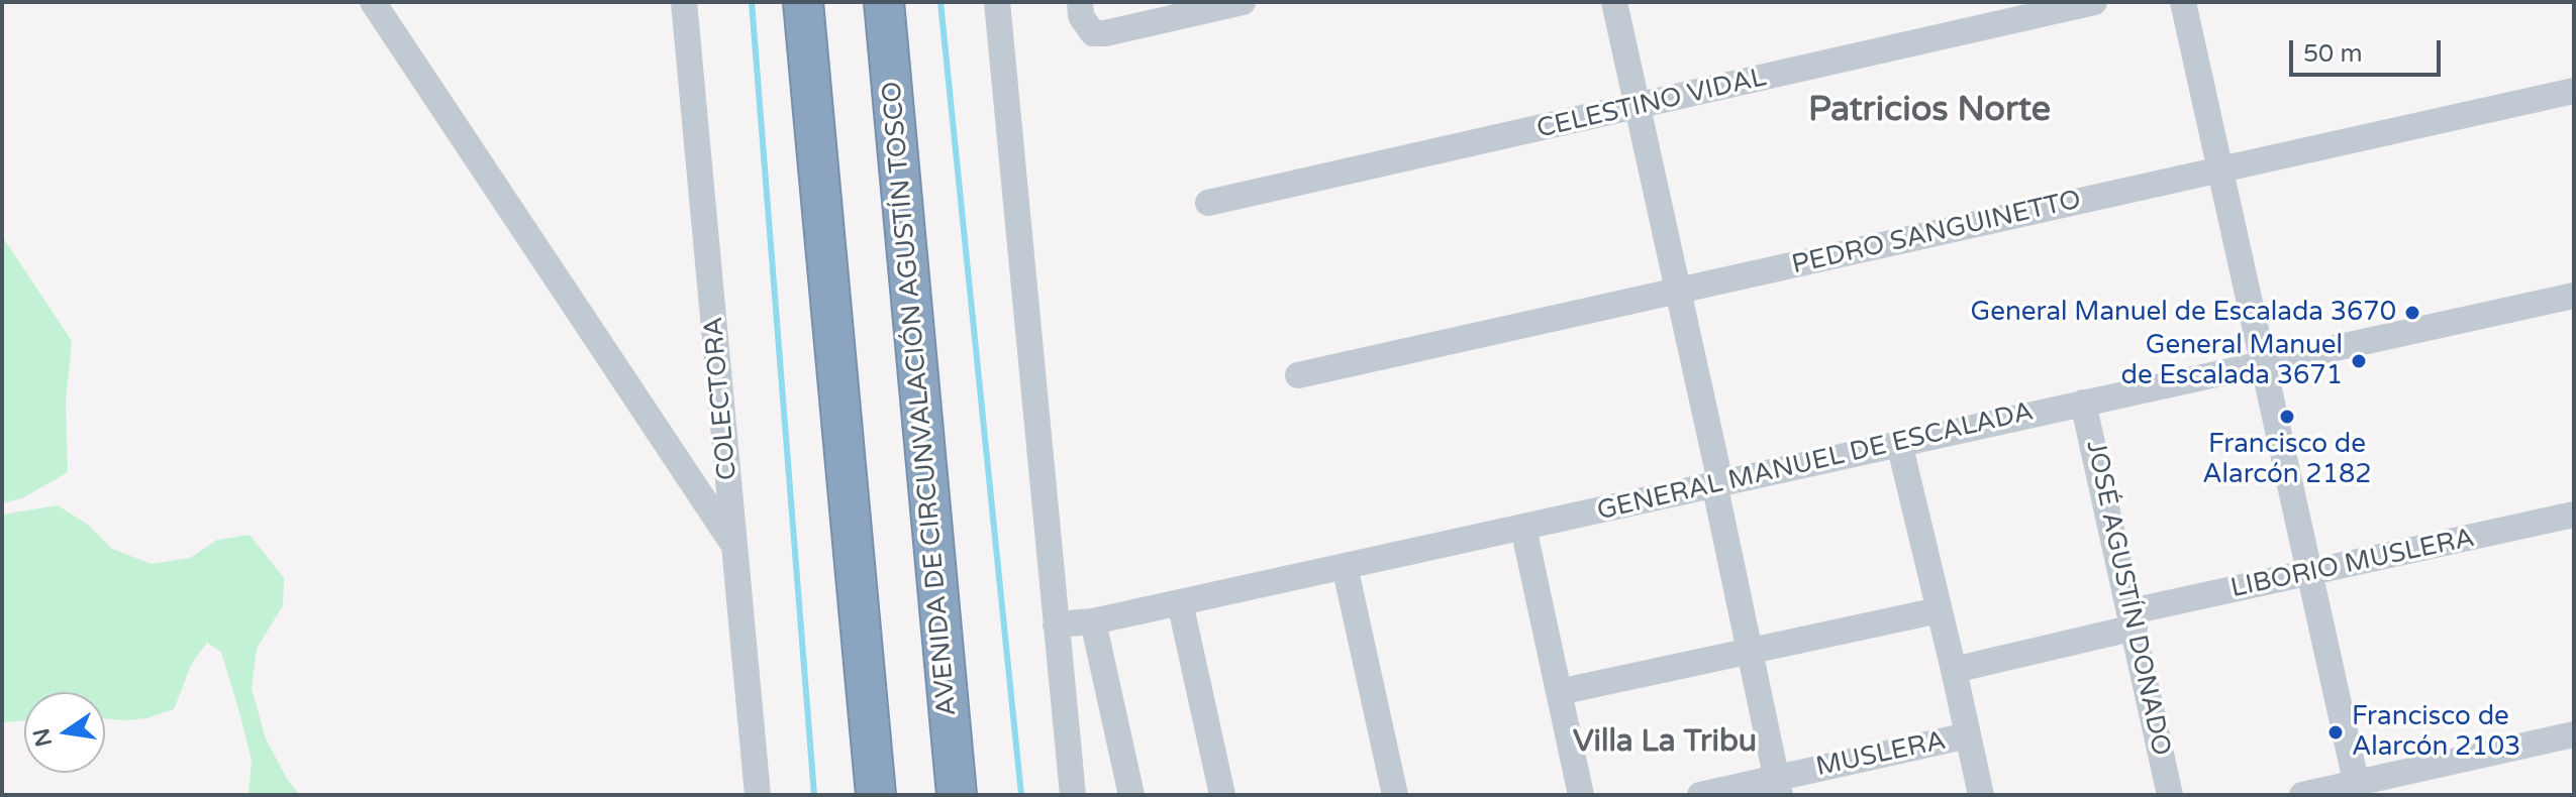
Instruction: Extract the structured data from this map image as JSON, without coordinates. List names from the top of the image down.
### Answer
{
  "streets": {
    "highway": ["AVENIDA DE CIRCUNVALACIÓN AGUSTÍN TOSCO"],
    "street": [
      "CELESTINO VIDAL",
      "PEDRO SANGUINETTO",
      "COLECTORA",
      "GENERAL MANUEL DE ESCALADA",
      "LIBORIO MUSLERA",
      "JOSÉ AGUSTÍN DONADO",
      "MUSLERA"
    ]
  },
  "crossings": [
    ["GENERAL MANUEL DE ESCALADA", "JOSÉ AGUSTÍN DONADO"],
    ["LIBORIO MUSLERA", "JOSÉ AGUSTÍN DONADO"]
  ],
  "districts": ["Patricios Norte", "Villa La Tribu"],
  "places": [
    "General Manuel de Escalada 3670",
    "General Manuel de Escalada 3671",
    "Francisco de Alarcón 2182",
    "Francisco de Alarcón 2103"
  ],
  "scale_bar": "50 m",
  "north": "left"
}
